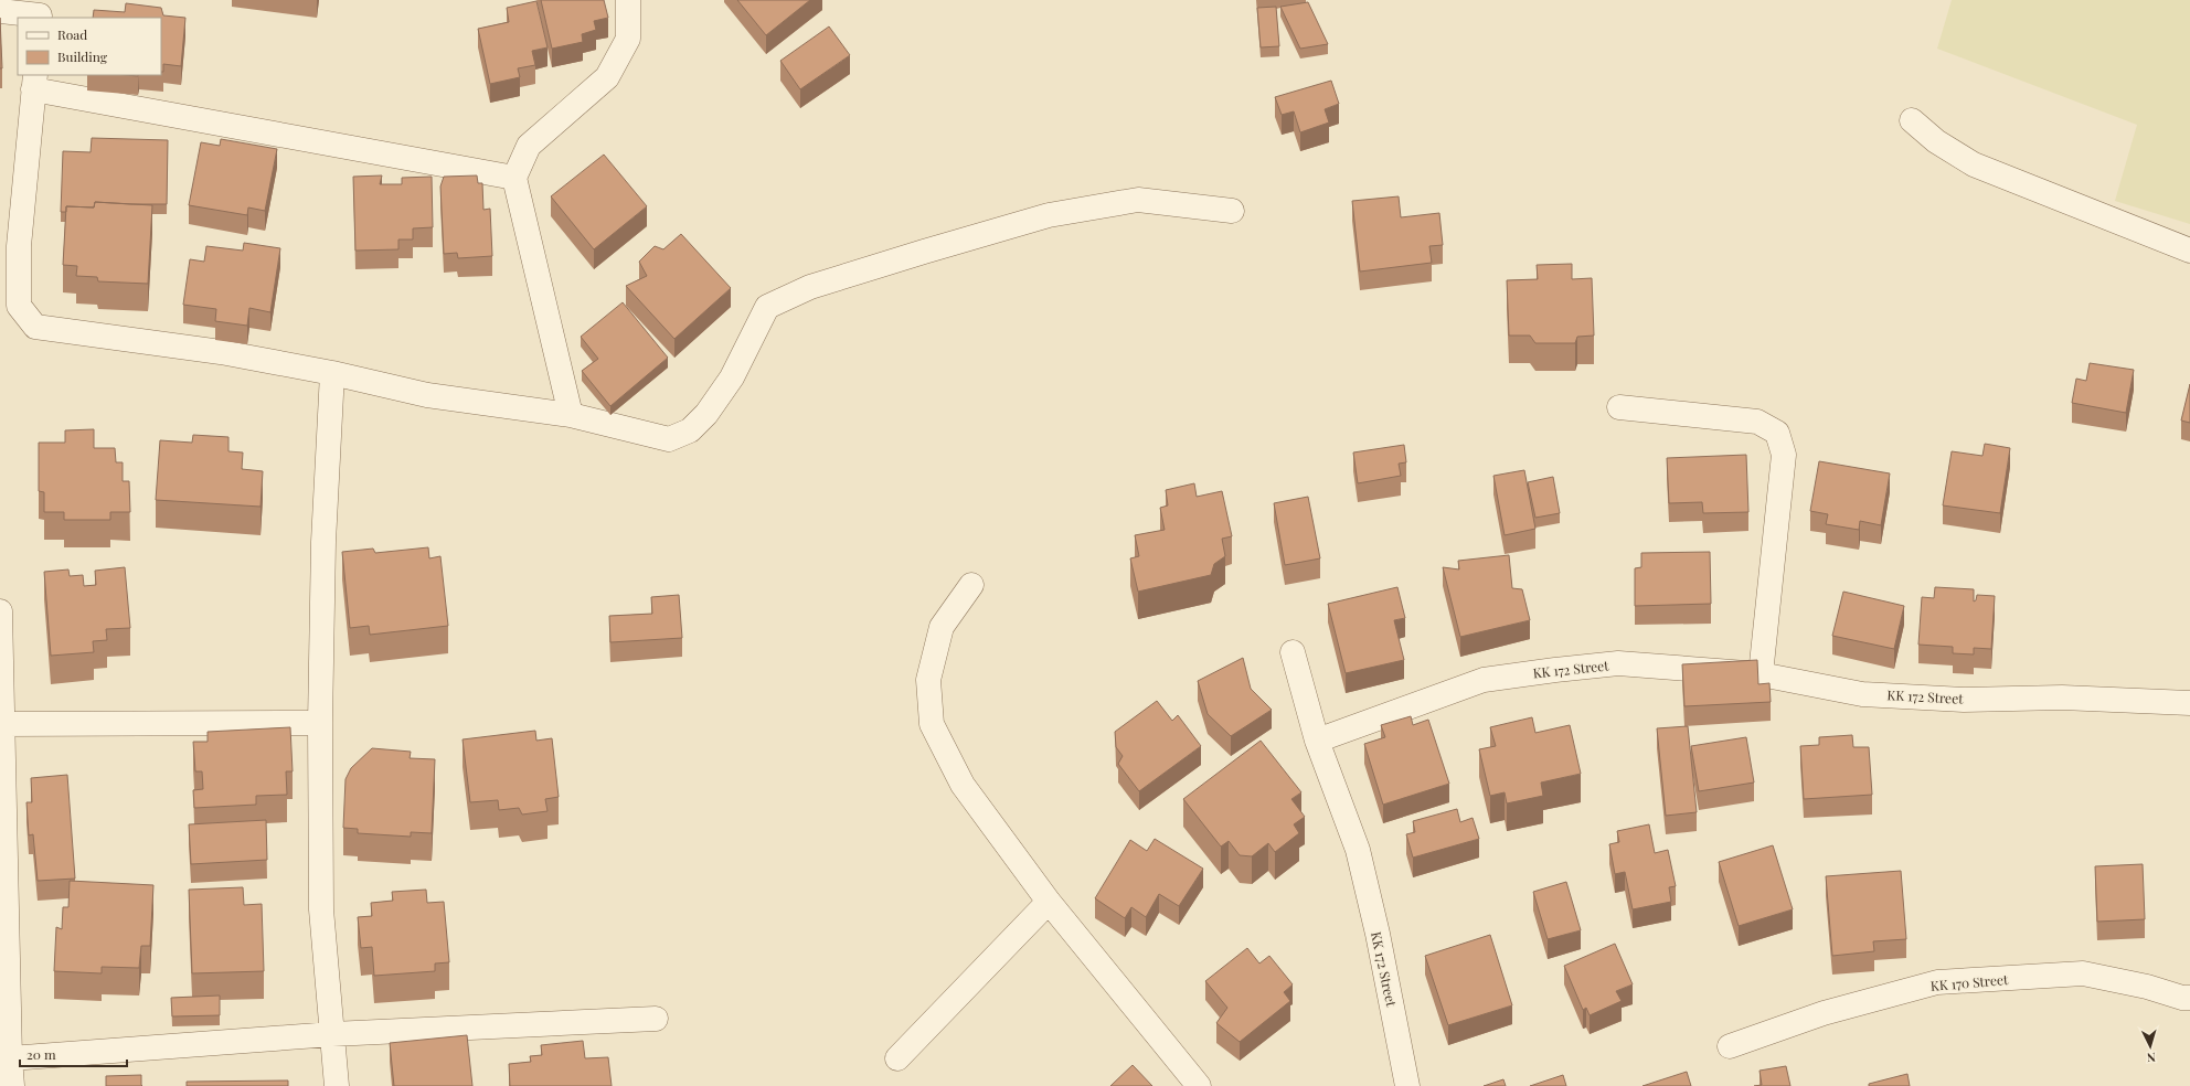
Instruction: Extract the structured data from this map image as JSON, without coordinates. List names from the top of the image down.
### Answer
{
  "streets": {
    "street": ["KK 172 Street", "KK 170 Street"]
  },
  "legend": ["Road", "Building"],
  "scale_bar": "20 m",
  "north": "bottom"
}
